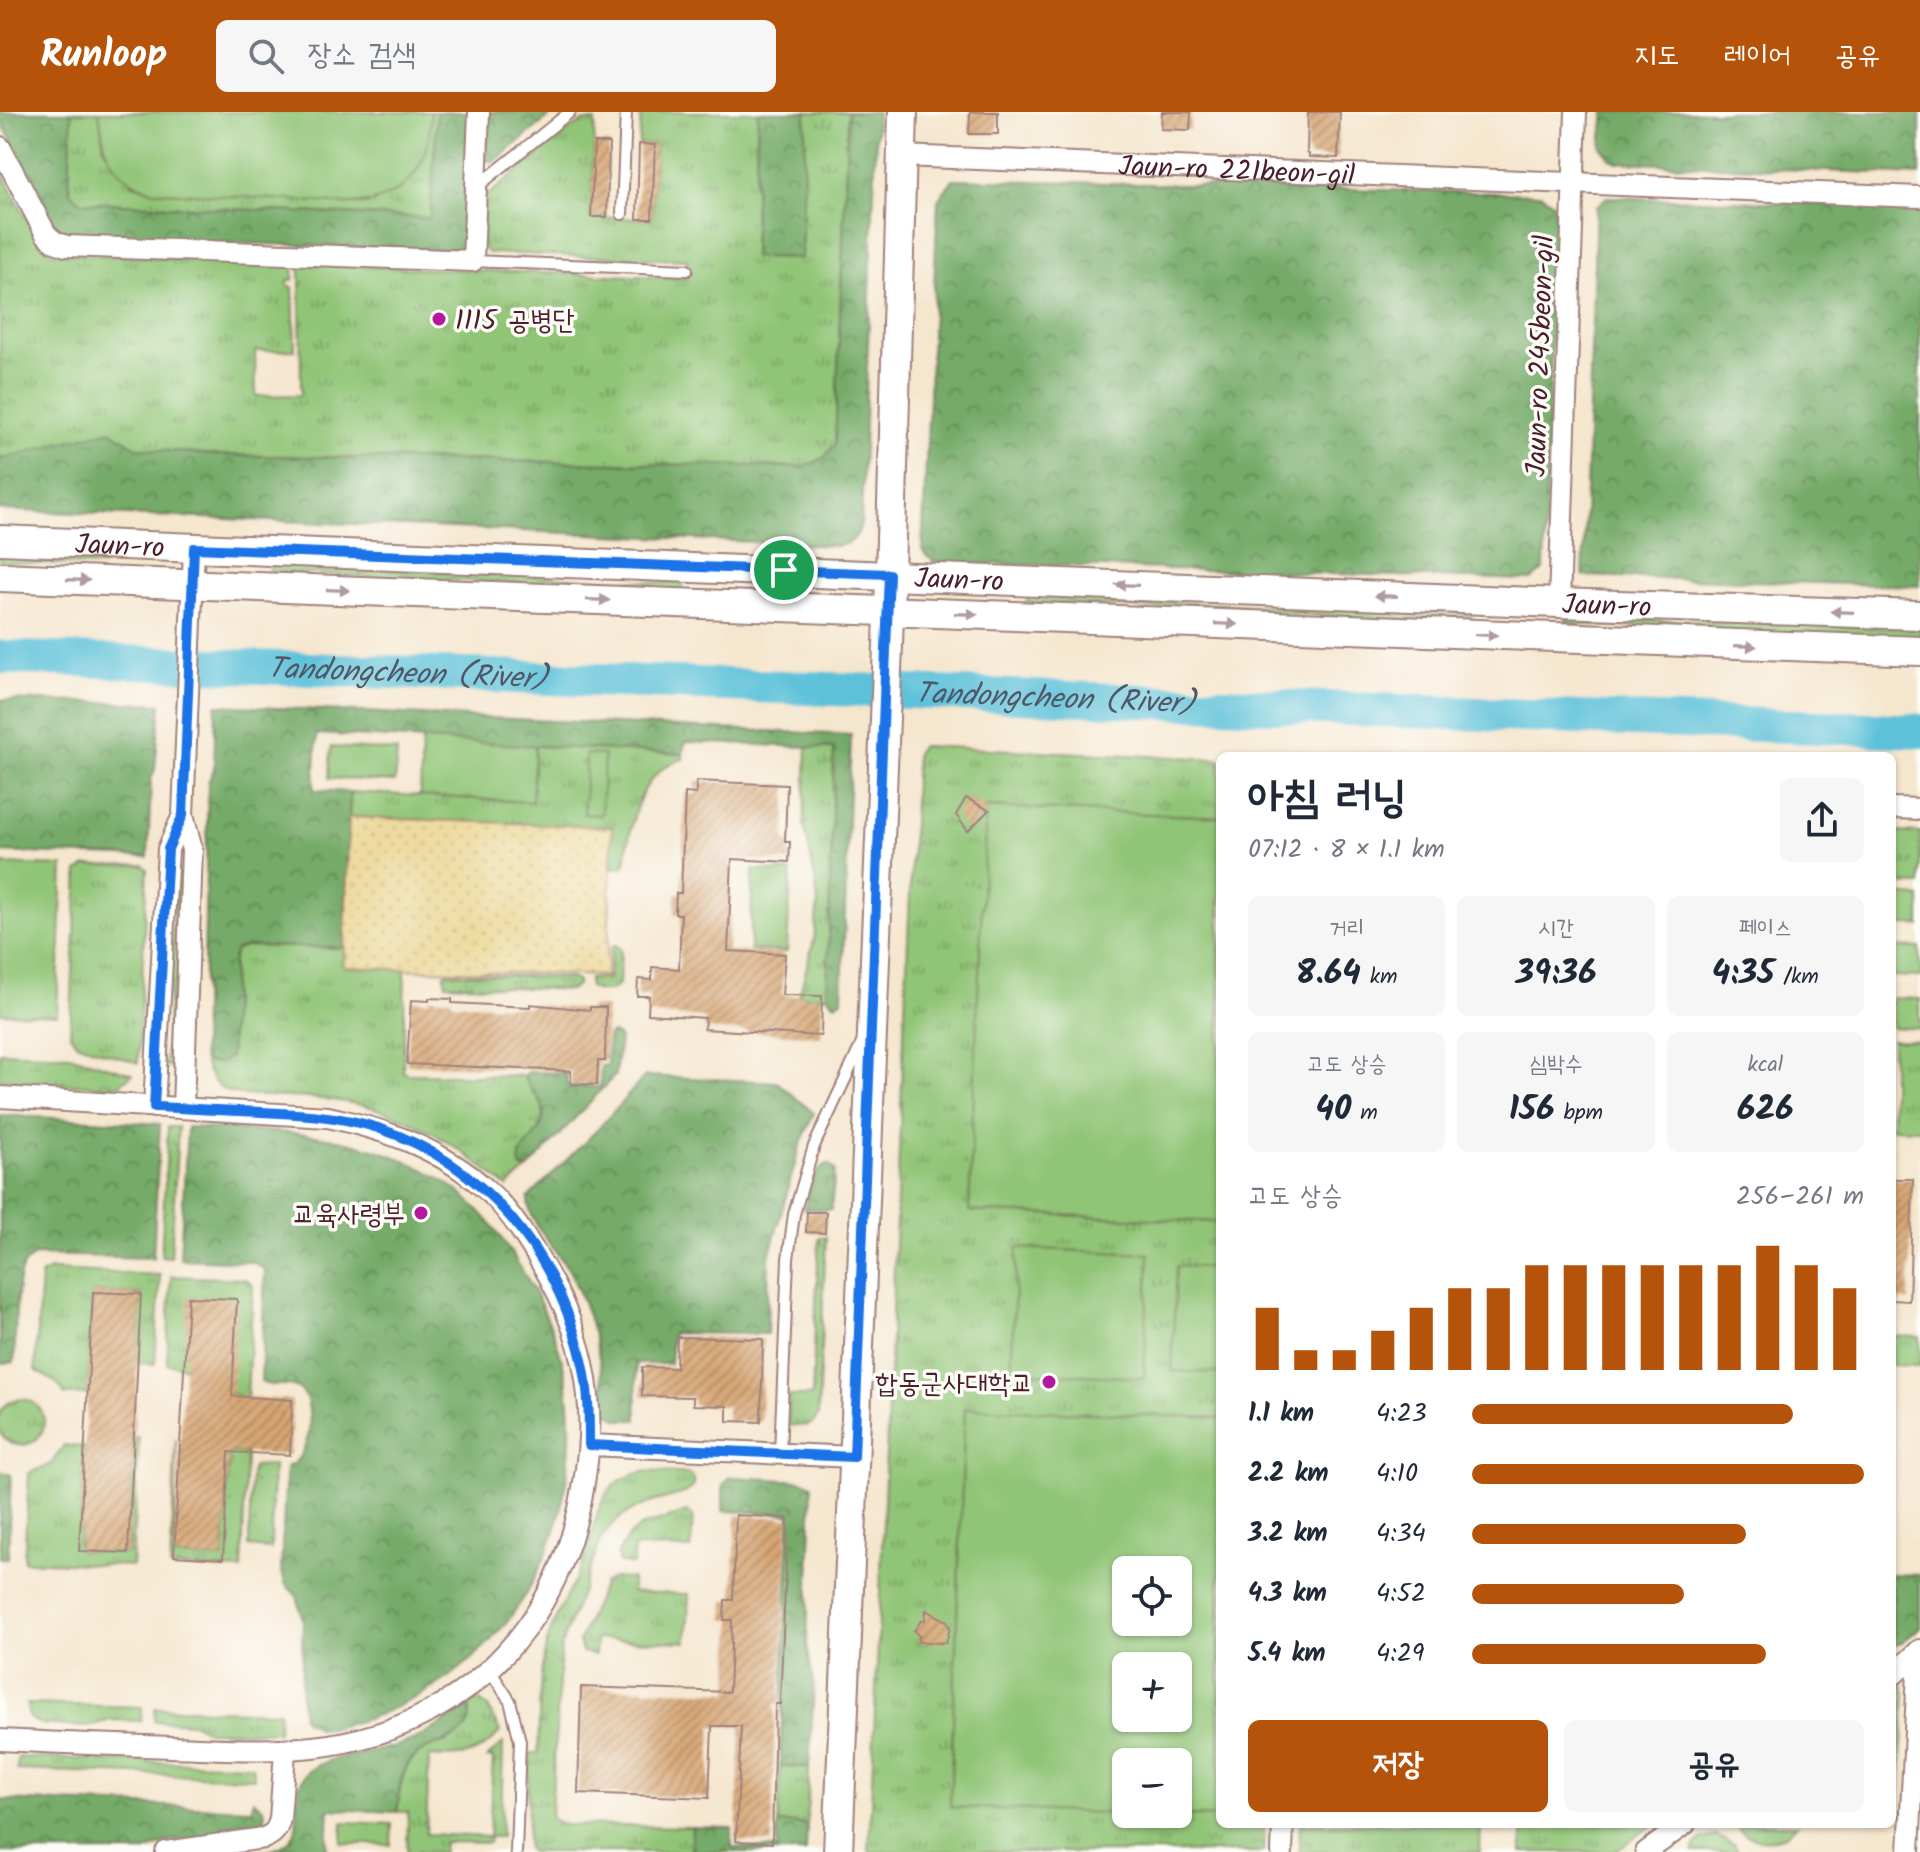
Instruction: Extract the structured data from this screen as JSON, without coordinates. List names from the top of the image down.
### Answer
{
  "streets": {
    "street": ["Jaun-ro 221beon-gil", "Jaun-ro 245beon-gil", "Jaun-ro"]
  },
  "crossings": [
    ["Jaun-ro 221beon-gil", "Jaun-ro 245beon-gil"],
    ["Jaun-ro 245beon-gil", "Jaun-ro"]
  ],
  "water": ["Tandongcheon (River)"],
  "places": ["1115 공병단", "교육사령부", "합동군사대학교"],
  "page": {
    "header": "Runloop",
    "search": "장소 검색",
    "nav": ["지도", "레이어", "공유"],
    "heading": ["아침 러닝", "07:12 · 8 × 1.1 km"],
    "stats": [
      ["거리", "8.64 km"],
      ["시간", "39:36"],
      ["페이스", "4:35 /km"],
      ["고도 상승", "40 m"],
      ["심박수", "156 bpm"],
      ["kcal", "626"]
    ],
    "chart": ["고도 상승", "256–261 m"],
    "list": [
      {
        "name": "1.1 km",
        "note": "4:23"
      },
      {
        "name": "2.2 km",
        "note": "4:10"
      },
      {
        "name": "3.2 km",
        "note": "4:34"
      },
      {
        "name": "4.3 km",
        "note": "4:52"
      },
      {
        "name": "5.4 km",
        "note": "4:29"
      }
    ],
    "map_buttons": ["+", "−"],
    "buttons": ["저장", "공유"]
  }
}
